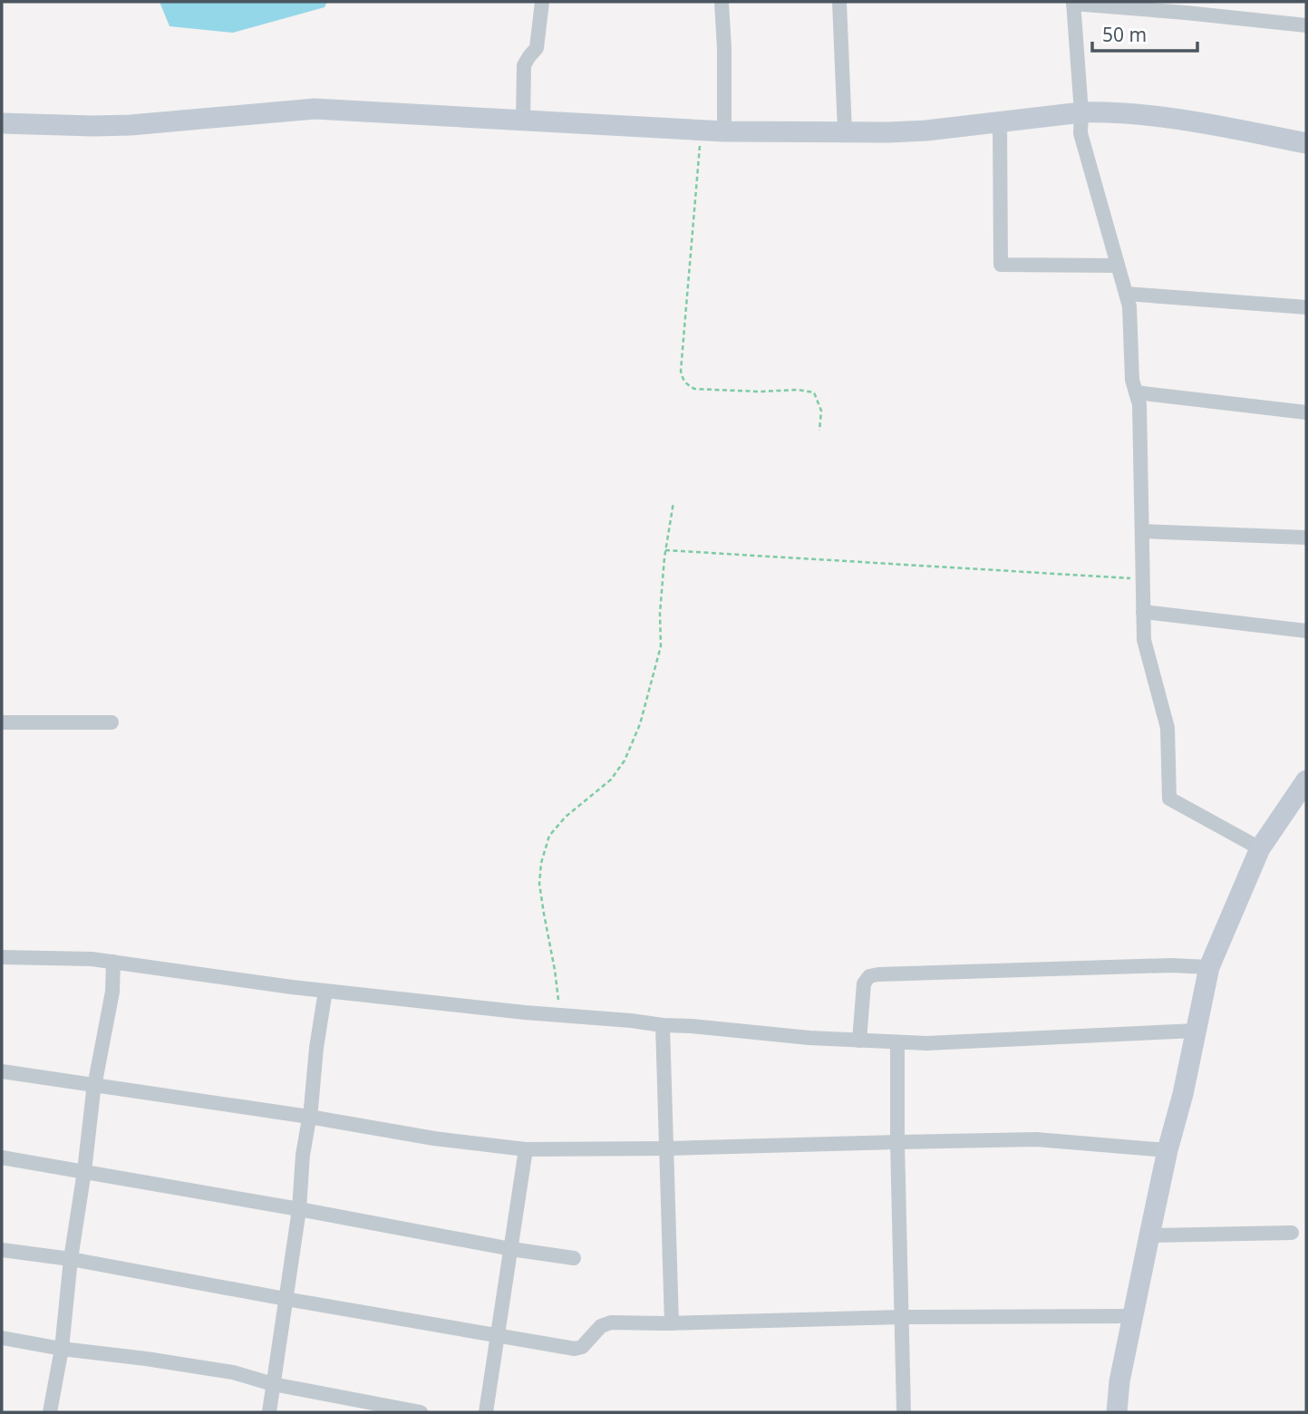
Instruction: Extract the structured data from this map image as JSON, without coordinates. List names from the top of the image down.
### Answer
{
  "scale_bar": "50 m"
}
